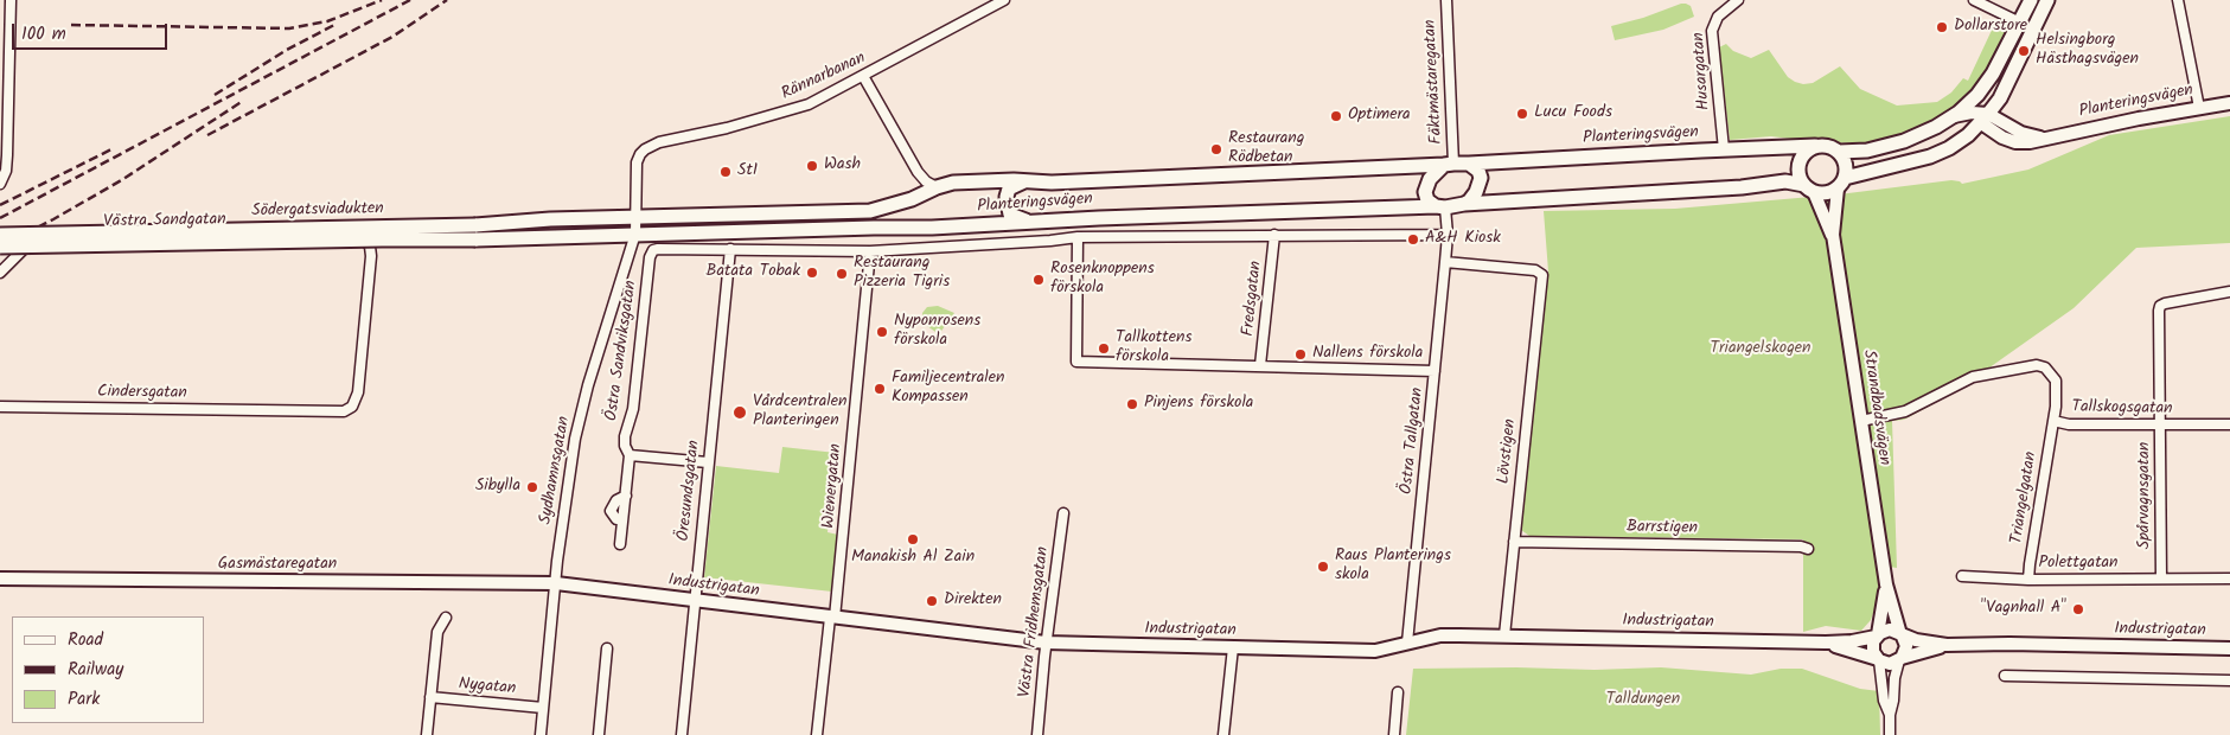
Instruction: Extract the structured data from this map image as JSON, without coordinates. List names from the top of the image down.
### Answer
{
  "streets": {
    "main road": ["Planteringsvägen", "Södergatsviadukten"],
    "street": [
      "Husargatan",
      "Rännarbanan",
      "Fäktmästaregatan",
      "Västra Sandgatan",
      "Fredsgatan",
      "Östra Sandviksgatan",
      "Cindersgatan",
      "Strandbadsvägen",
      "Tallskogsgatan",
      "Östra Tallgatan",
      "Lövstigen",
      "Sydhamnsgatan",
      "Wienergatan",
      "Öresundsgatan",
      "Spårvagnsgatan",
      "Triangelgatan",
      "Barrstigen",
      "Polettgatan",
      "Gasmästaregatan",
      "Industrigatan",
      "Västra Fridhemsgatan",
      "Nygatan"
    ]
  },
  "crossings": [
    ["Husargatan", "Planteringsvägen"],
    ["Rännarbanan", "Planteringsvägen"],
    ["Rännarbanan", "Södergatsviadukten"],
    ["Rännarbanan", "Sydhamnsgatan"],
    ["Fäktmästaregatan", "Planteringsvägen"],
    ["Fäktmästaregatan", "Östra Tallgatan"],
    ["Planteringsvägen", "Södergatsviadukten"],
    ["Planteringsvägen", "Strandbadsvägen"],
    ["Planteringsvägen", "Östra Tallgatan"],
    ["Planteringsvägen", "Sydhamnsgatan"],
    ["Södergatsviadukten", "Sydhamnsgatan"],
    ["Västra Sandgatan", "Cindersgatan"],
    ["Östra Sandviksgatan", "Öresundsgatan"],
    ["Strandbadsvägen", "Tallskogsgatan"],
    ["Strandbadsvägen", "Industrigatan"],
    ["Tallskogsgatan", "Spårvagnsgatan"],
    ["Tallskogsgatan", "Triangelgatan"],
    ["Östra Tallgatan", "Lövstigen"],
    ["Östra Tallgatan", "Industrigatan"],
    ["Lövstigen", "Barrstigen"],
    ["Lövstigen", "Industrigatan"],
    ["Sydhamnsgatan", "Gasmästaregatan"],
    ["Sydhamnsgatan", "Industrigatan"],
    ["Sydhamnsgatan", "Nygatan"],
    ["Wienergatan", "Industrigatan"],
    ["Öresundsgatan", "Industrigatan"],
    ["Spårvagnsgatan", "Polettgatan"],
    ["Triangelgatan", "Polettgatan"],
    ["Gasmästaregatan", "Industrigatan"],
    ["Industrigatan", "Västra Fridhemsgatan"]
  ],
  "parks": ["Triangelskogen", "Talldungen"],
  "places": [
    "Dollarstore",
    "Helsingborg Hästhagsvägen",
    "Lucu Foods",
    "Optimera",
    "Restaurang Rödbetan",
    "Wash",
    "St1",
    "A&H Kiosk",
    "Batata Tobak",
    "Restaurang Pizzeria Tigris",
    "Rosenknoppens förskola",
    "Nyponrosens förskola",
    "Tallkottens förskola",
    "Nallens förskola",
    "Familjecentralen Kompassen",
    "Pinjens förskola",
    "Vårdcentralen Planteringen",
    "Sibylla",
    "Manakish Al Zain",
    "Raus Planterings skola",
    "Direkten",
    "\"Vagnhall A\""
  ],
  "legend": ["Road", "Railway", "Park"],
  "scale_bar": "100 m"
}
